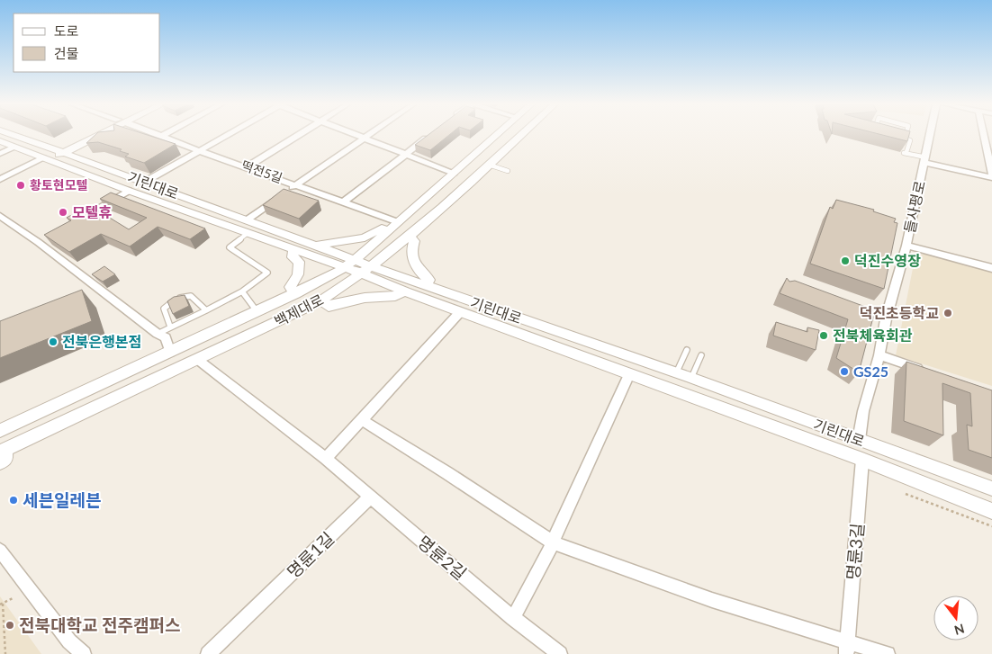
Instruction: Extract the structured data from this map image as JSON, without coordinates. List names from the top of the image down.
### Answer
{
  "streets": {
    "street": [
      "떡전5길",
      "기린대로",
      "들사평로",
      "백제대로",
      "명륜3길",
      "명륜1길",
      "명륜2길"
    ]
  },
  "crossings": [
    ["떡전5길", "백제대로"],
    ["기린대로", "들사평로"],
    ["기린대로", "백제대로"],
    ["기린대로", "명륜3길"],
    ["명륜1길", "명륜2길"]
  ],
  "places": [
    "황토현모텔",
    "모텔휴",
    "덕진수영장",
    "덕진초등학교",
    "전북체육회관",
    "전북은행본점",
    "GS25",
    "세븐일레븐",
    "전북대학교 전주캠퍼스"
  ],
  "legend": ["도로", "건물"],
  "north": "bottom"
}
